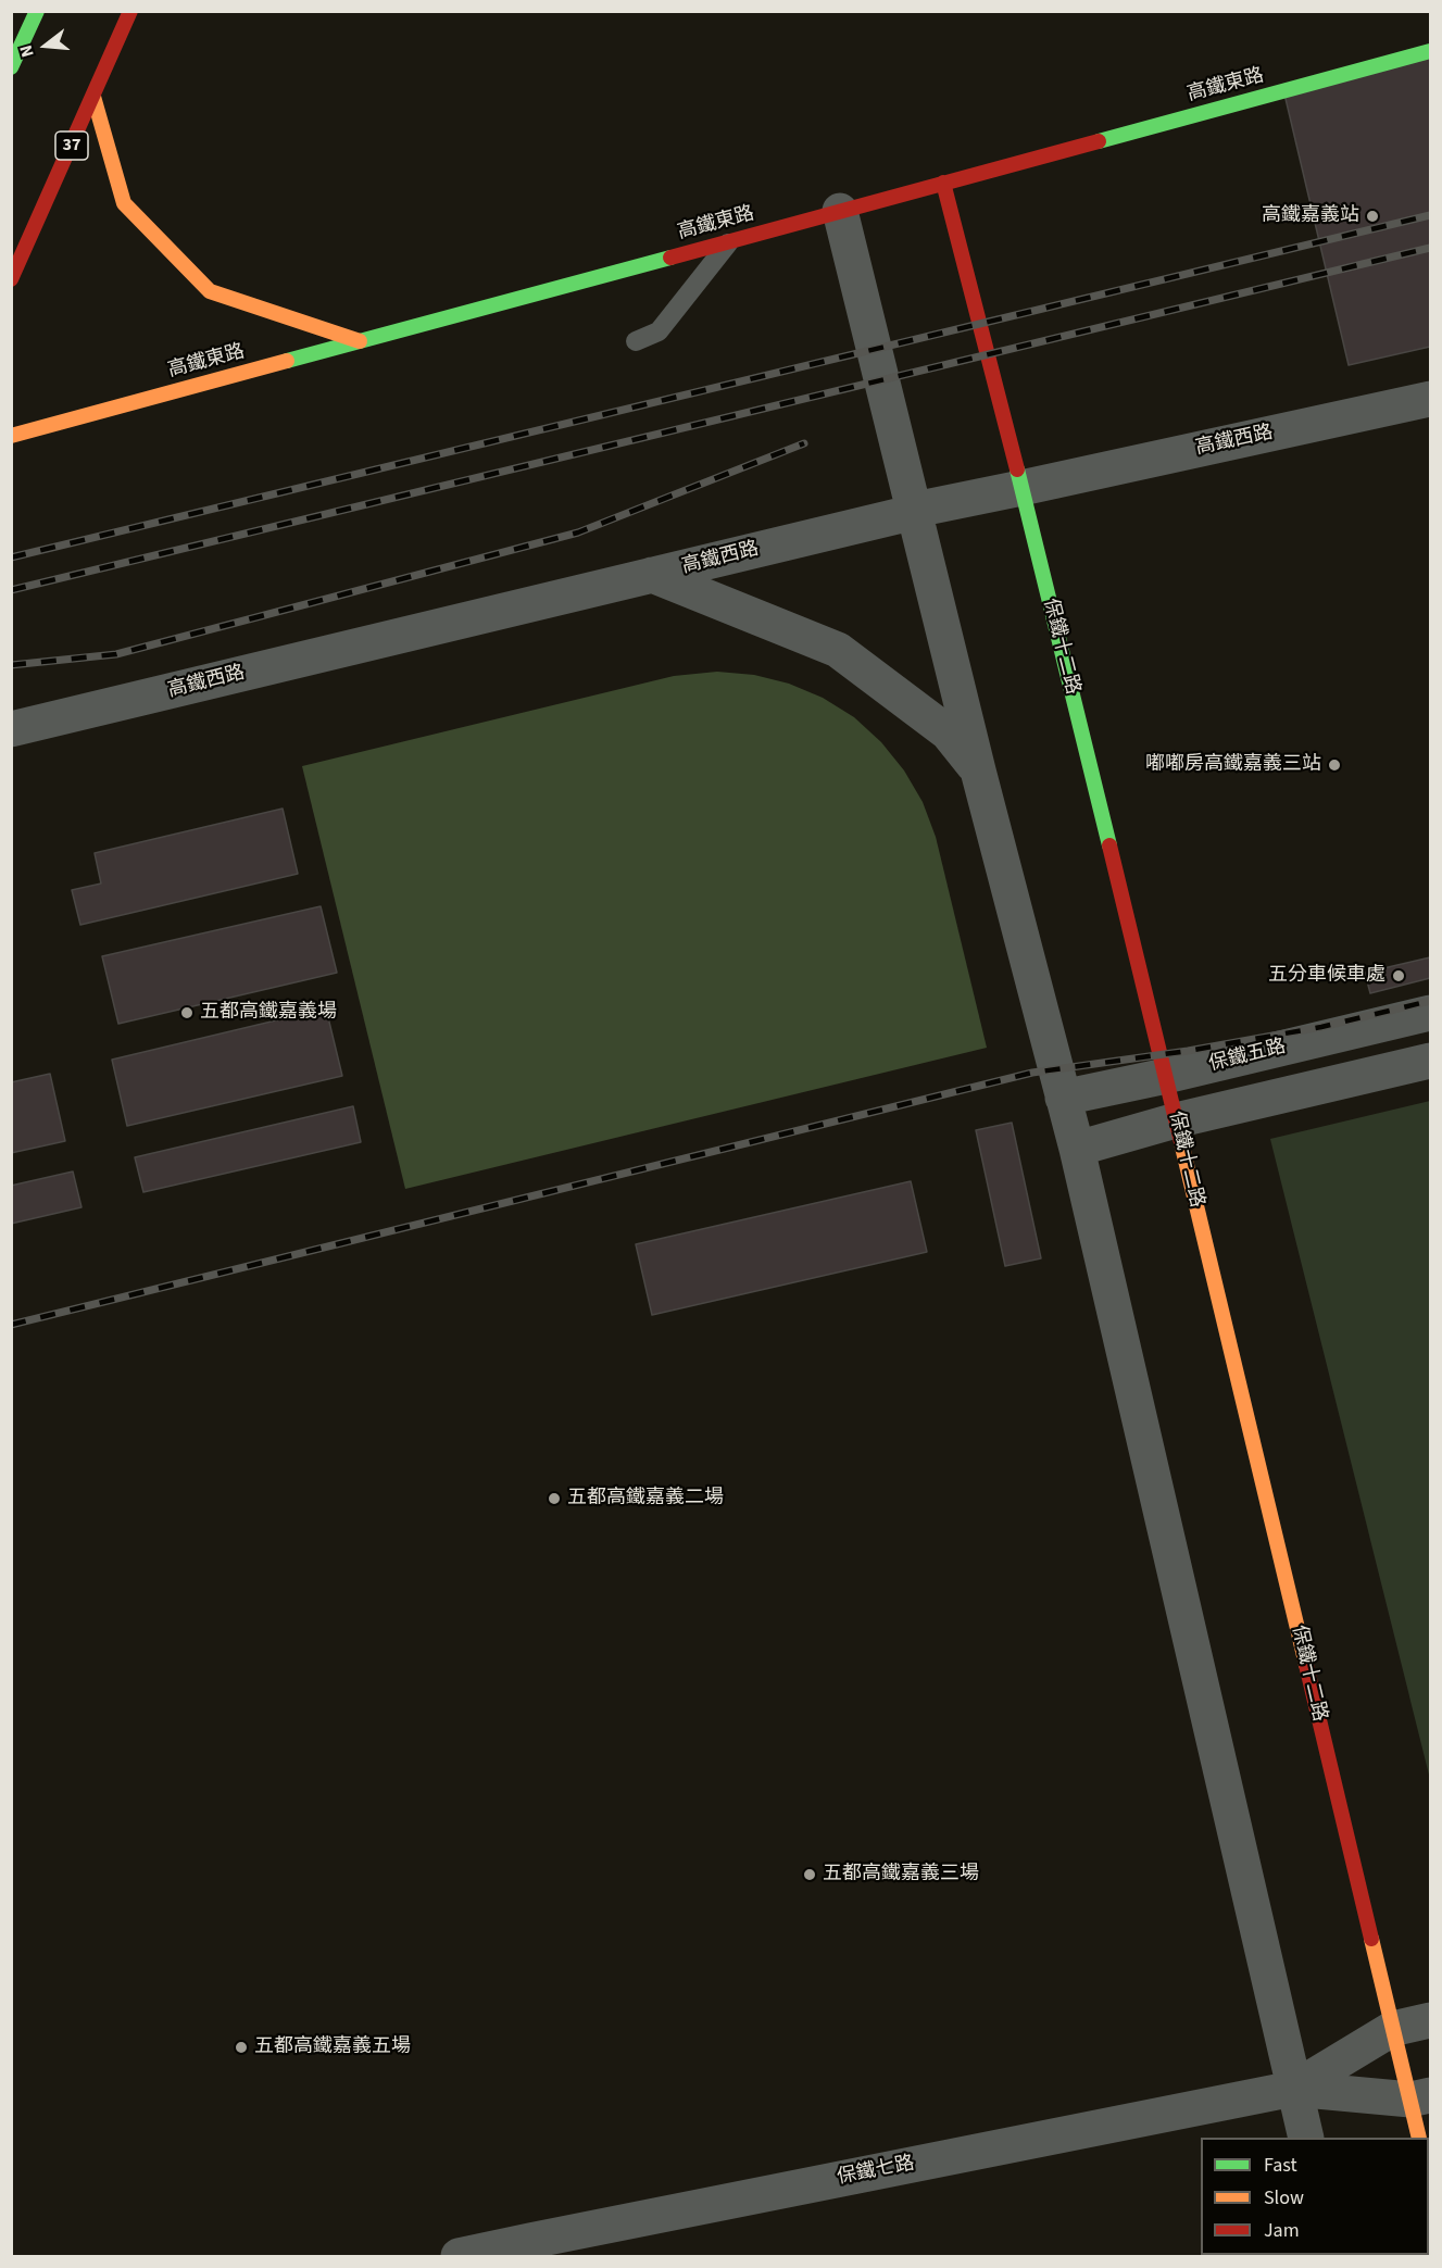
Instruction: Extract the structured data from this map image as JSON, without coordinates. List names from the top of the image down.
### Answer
{
  "streets": {
    "street": [
      "高鐵東路",
      "37",
      "高鐵西路",
      "保鐵十二路",
      "保鐵五路",
      "保鐵七路"
    ]
  },
  "crossings": [
    ["高鐵東路", "保鐵十二路"],
    ["高鐵西路", "保鐵十二路"],
    ["保鐵十二路", "保鐵五路"],
    ["保鐵十二路", "保鐵七路"]
  ],
  "places": [
    "高鐵嘉義站",
    "嘟嘟房高鐵嘉義三站",
    "五分車候車處",
    "五都高鐵嘉義場",
    "五都高鐵嘉義二場",
    "五都高鐵嘉義三場",
    "五都高鐵嘉義五場"
  ],
  "legend": ["Fast", "Slow", "Jam"],
  "north": "left"
}
